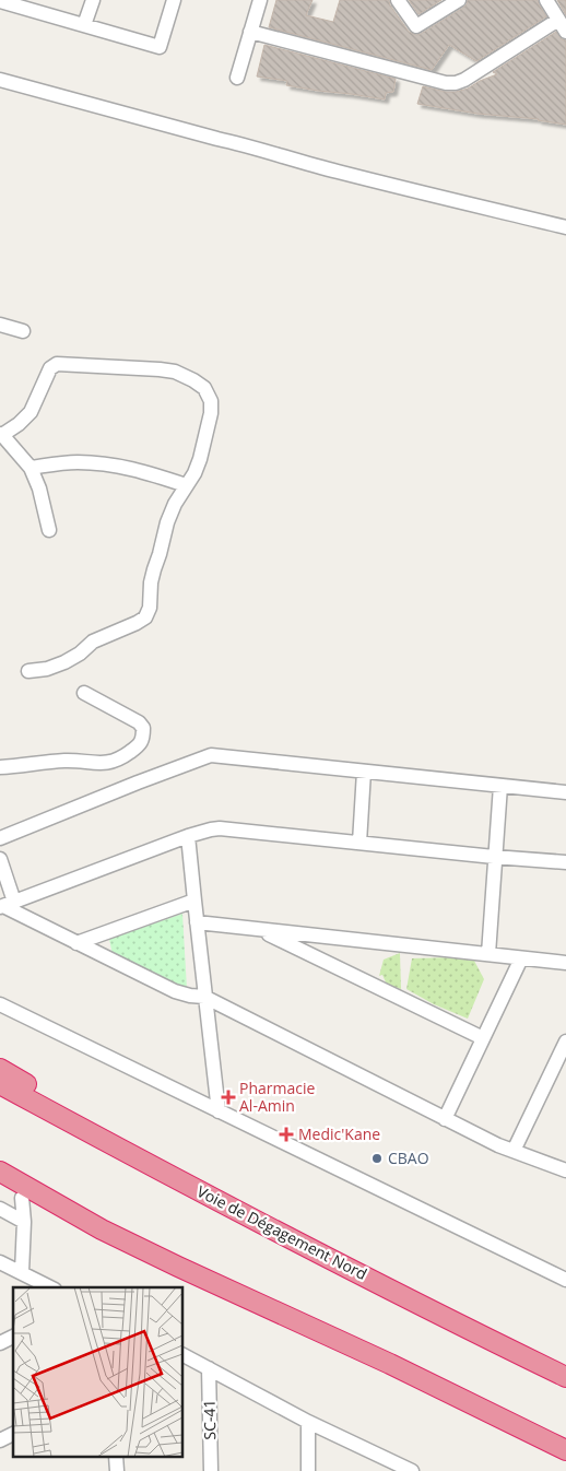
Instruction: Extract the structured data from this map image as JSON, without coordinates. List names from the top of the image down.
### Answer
{
  "streets": {
    "highway": ["Voie de Dégagement Nord"],
    "street": ["SC-41"]
  },
  "places": {
    "health": ["Pharmacie Al-Amin", "Medic'Kane"],
    "other": ["CBAO"]
  }
}
